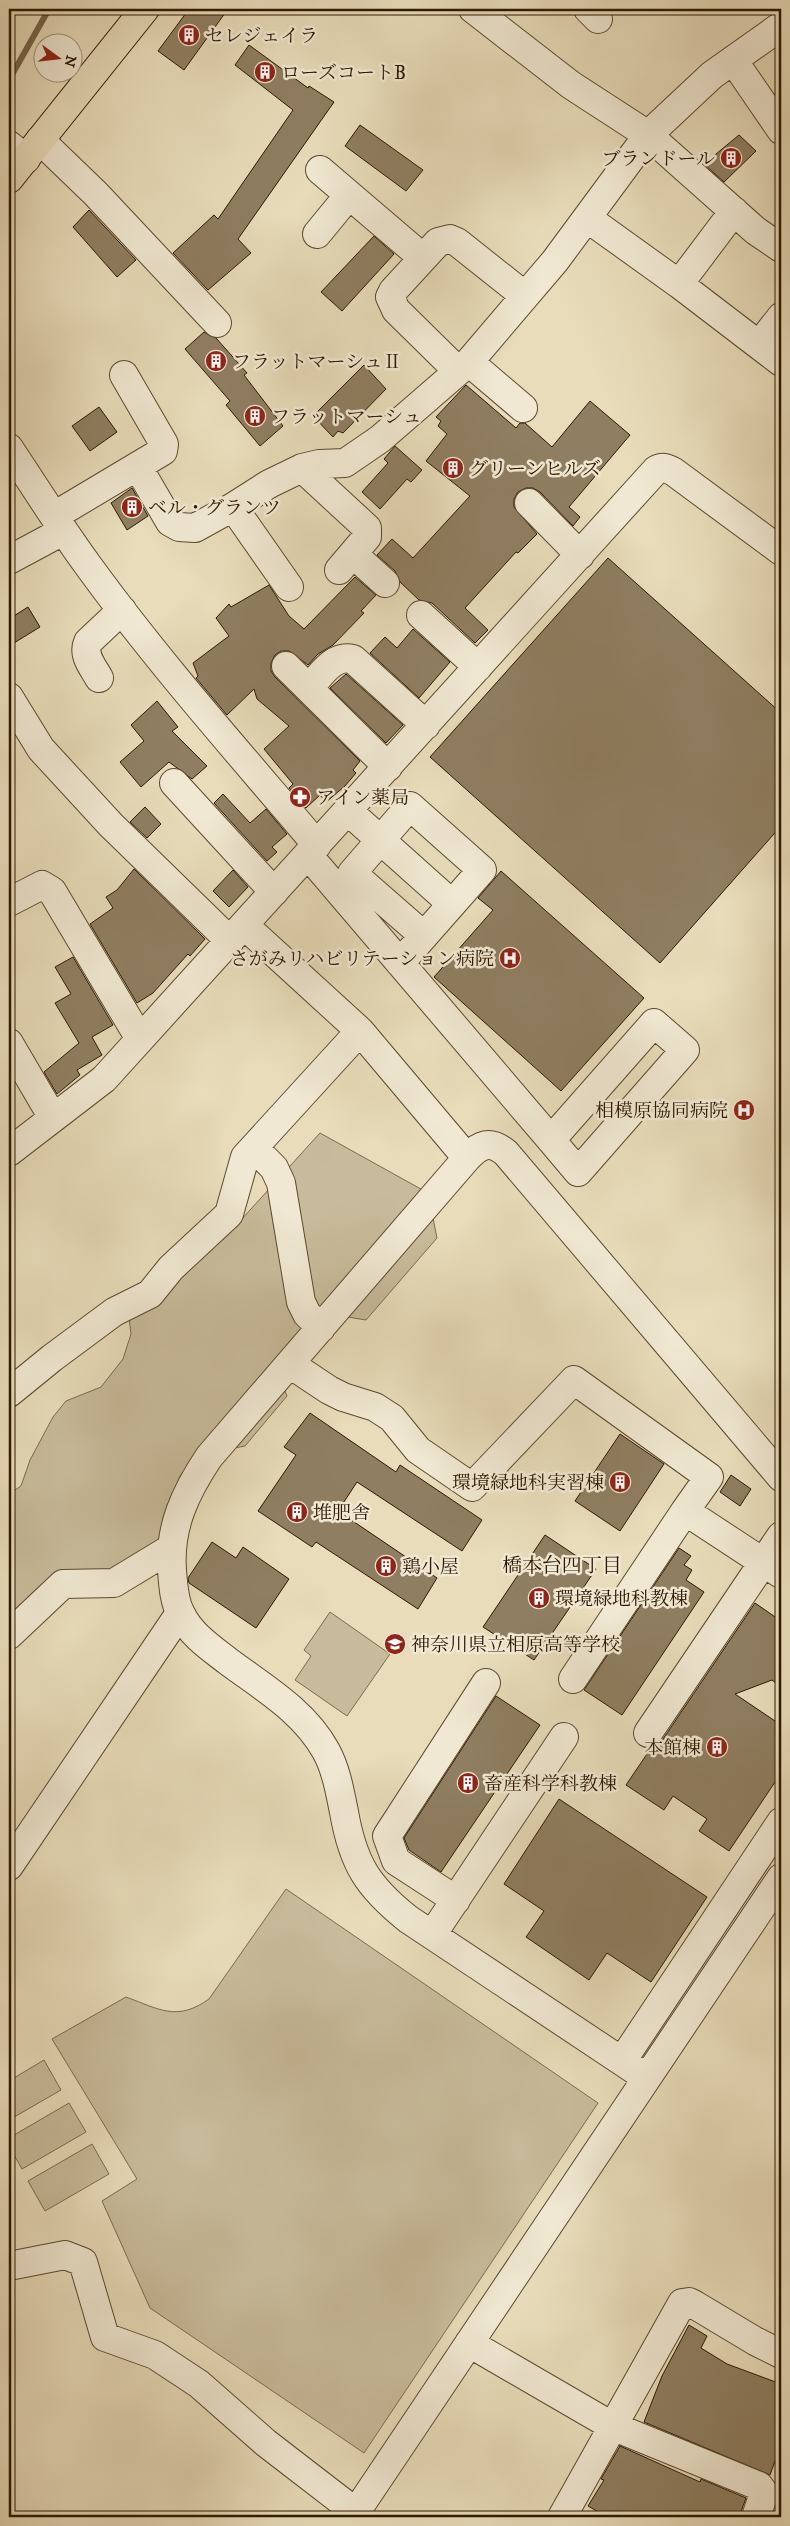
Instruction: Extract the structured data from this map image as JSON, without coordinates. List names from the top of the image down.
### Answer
{
  "districts": ["橋本台四丁目"],
  "places": {
    "building": [
      "セレジェイラ",
      "ローズコートB",
      "ブランドール",
      "フラットマーシュⅡ",
      "フラットマーシュ",
      "グリーンヒルズ",
      "ベル・グランツ",
      "環境緑地科実習棟",
      "堆肥舎",
      "鶏小屋",
      "環境緑地科教棟",
      "本館棟",
      "畜産科学科教棟"
    ],
    "pharmacy": ["アイン薬局"],
    "hospital": ["さがみリハビリテーション病院", "相模原協同病院"],
    "school or university": ["神奈川県立相原高等学校"]
  },
  "north": "right"
}
